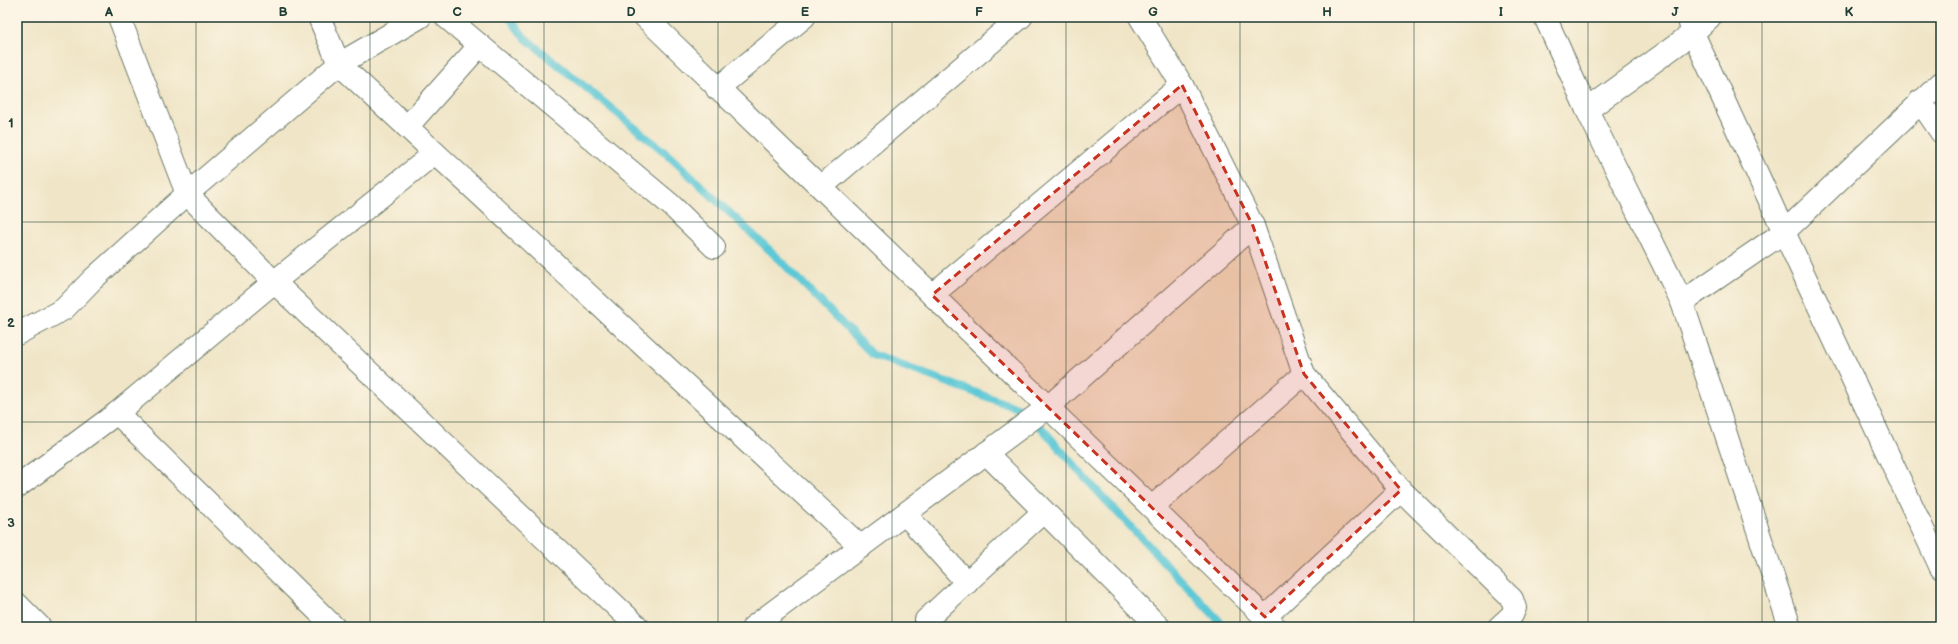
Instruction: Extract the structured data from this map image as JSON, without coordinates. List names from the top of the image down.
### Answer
{
  "grid": {
    "columns": [
      "A",
      "B",
      "C",
      "D",
      "E",
      "F",
      "G",
      "H",
      "I",
      "J",
      "K"
    ],
    "rows": ["1", "2", "3"]
  }
}
